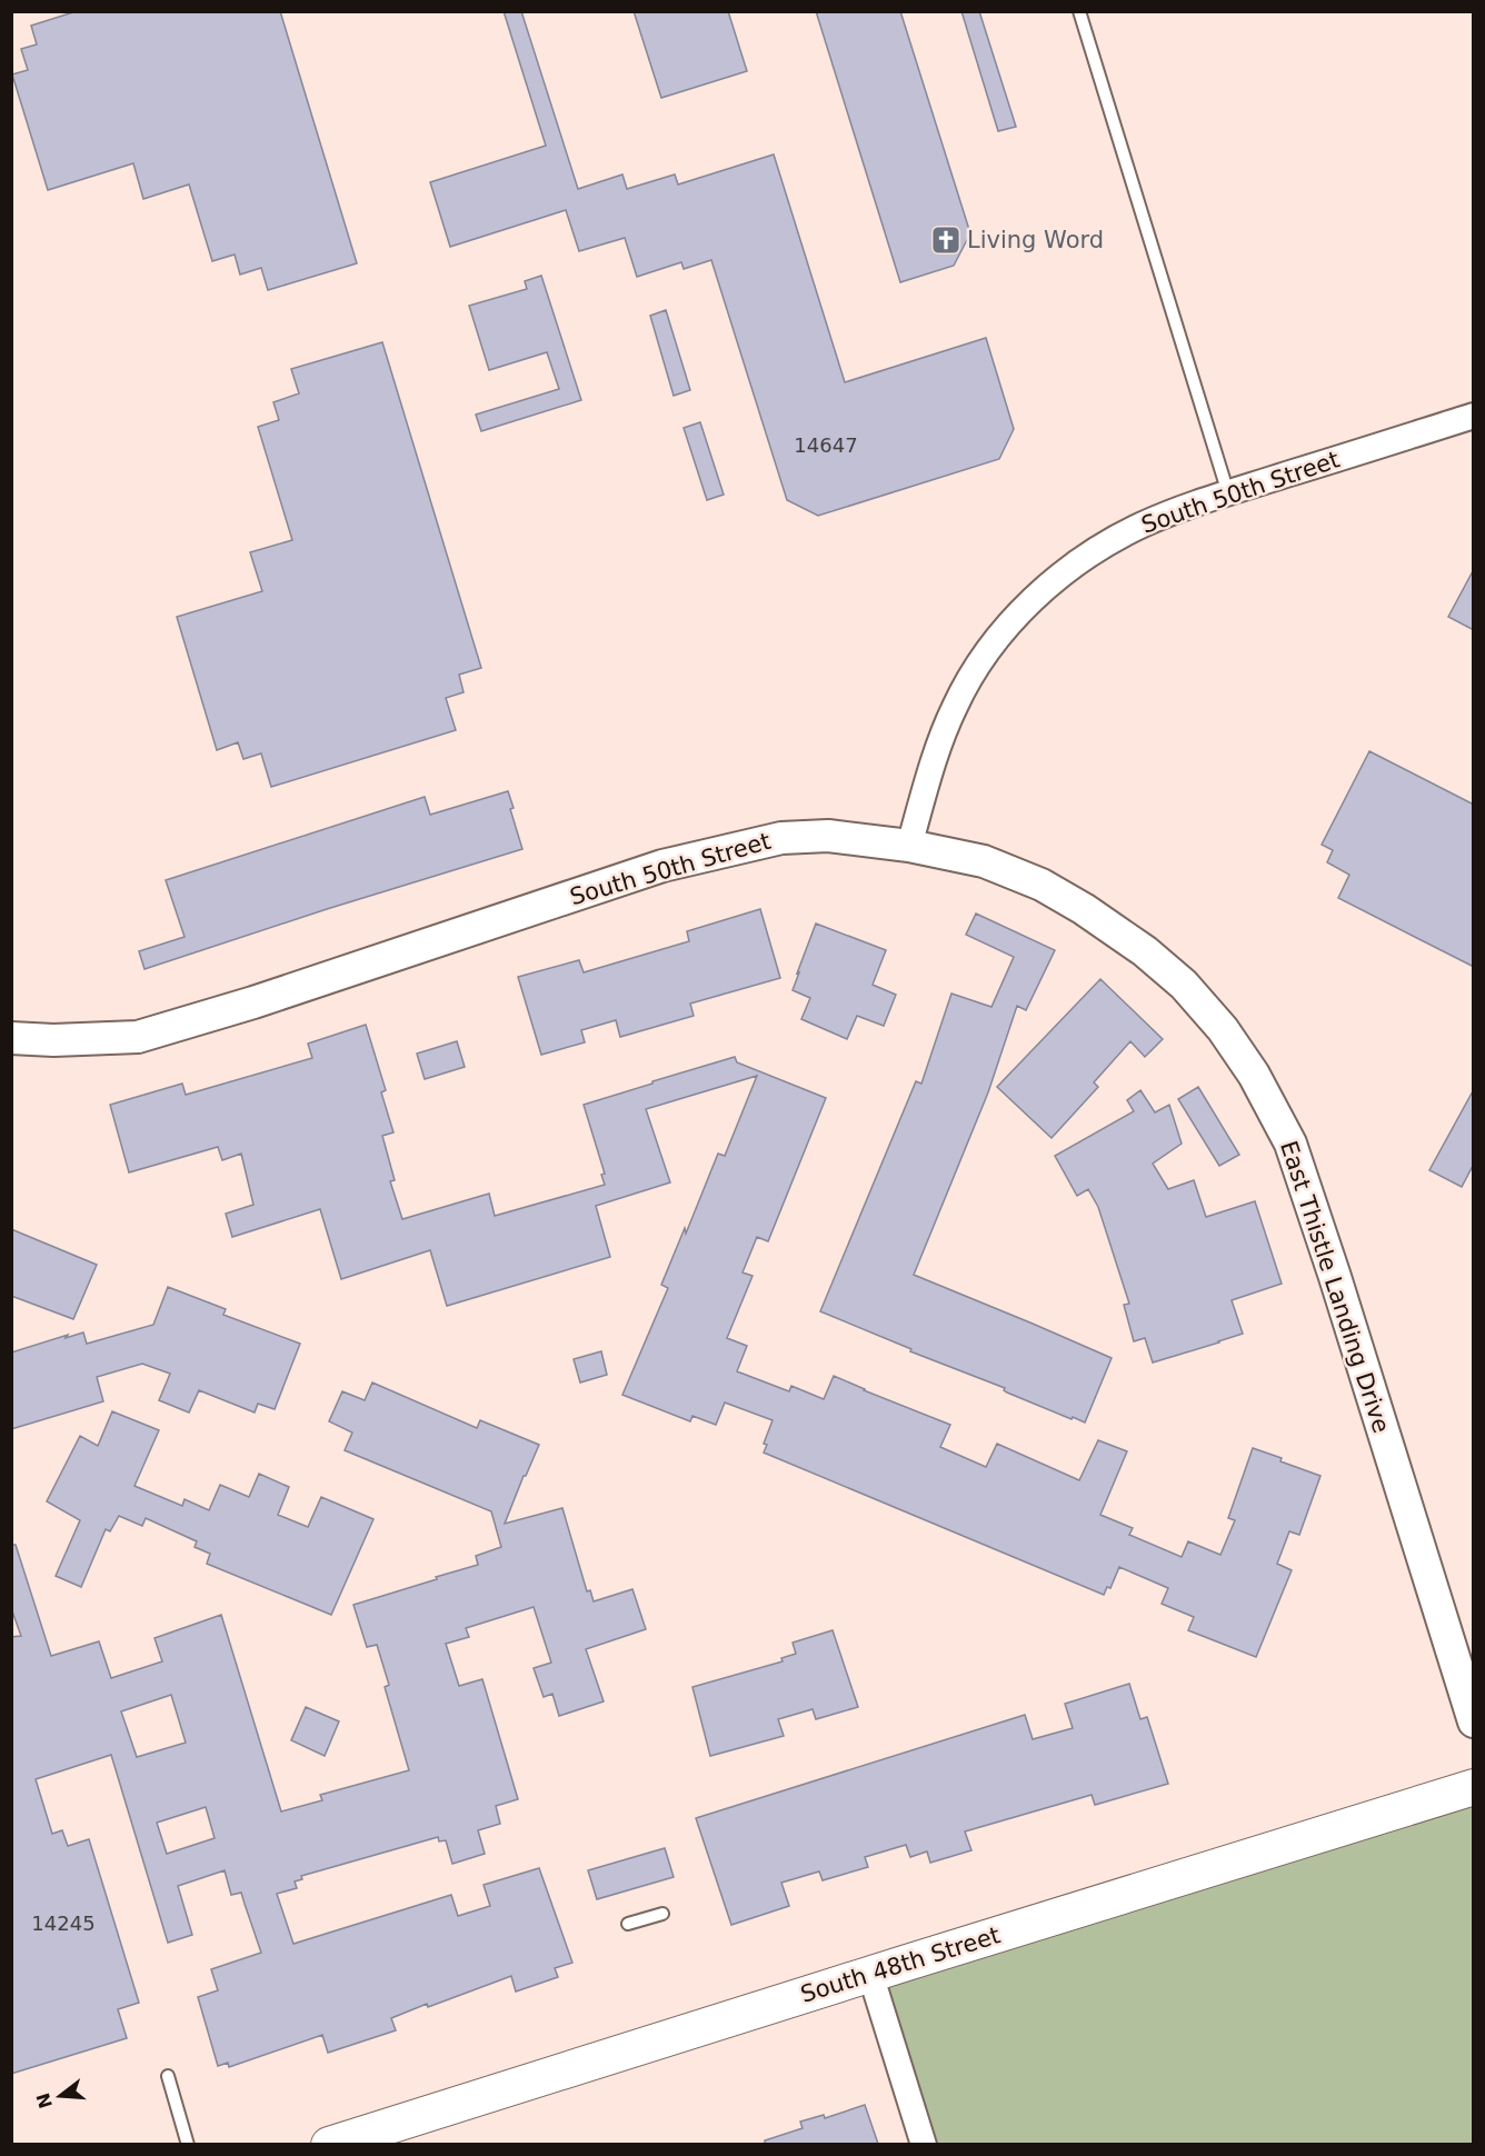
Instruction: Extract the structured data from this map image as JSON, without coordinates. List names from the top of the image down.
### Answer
{
  "streets": {
    "main road": ["South 48th Street"],
    "street": ["South 50th Street", "East Thistle Landing Drive"]
  },
  "crossings": [
    ["South 50th Street", "East Thistle Landing Drive"]
  ],
  "places": {
    "church": ["Living Word"]
  },
  "house_numbers": ["14647", "14245"],
  "north": "left"
}
